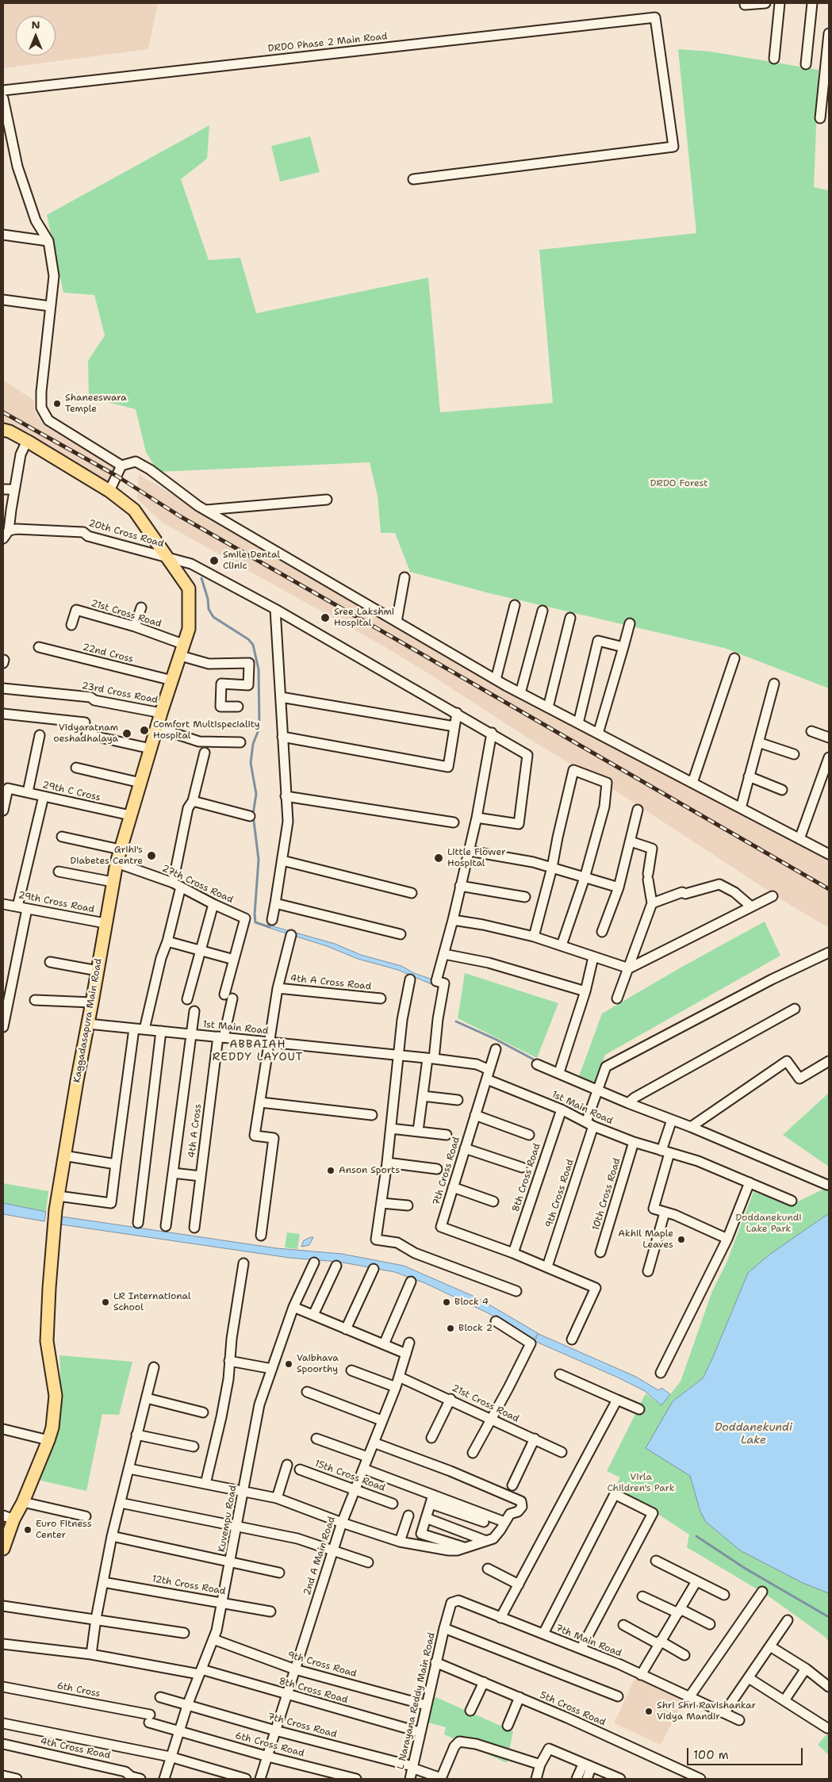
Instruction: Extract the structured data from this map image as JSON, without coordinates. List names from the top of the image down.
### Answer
{
  "streets": {
    "main road": ["Kaggadasapura Main Road"],
    "street": [
      "DRDO Phase 2 Main Road",
      "20th Cross Road",
      "21st Cross Road",
      "22nd Cross",
      "23rd Cross Road",
      "29th C Cross",
      "27th Cross Road",
      "29th Cross Road",
      "4th A Cross Road",
      "1st Main Road",
      "4th A Cross",
      "7th Cross Road",
      "8th Cross Road",
      "9th Cross Road",
      "10th Cross Road",
      "15th Cross Road",
      "Kuvempu Road",
      "2nd A Main Road",
      "12th Cross Road",
      "7th Main Road",
      "6th Cross",
      "L Narayana Reddy Main Road",
      "5th Cross Road",
      "6th Cross Road",
      "4th Cross Road"
    ]
  },
  "crossings": [
    ["20th Cross Road", "Kaggadasapura Main Road"],
    ["21st Cross Road", "Kaggadasapura Main Road"],
    ["21st Cross Road", "2nd A Main Road"],
    ["22nd Cross", "Kaggadasapura Main Road"],
    ["23rd Cross Road", "Kaggadasapura Main Road"],
    ["29th C Cross", "Kaggadasapura Main Road"],
    ["27th Cross Road", "Kaggadasapura Main Road"],
    ["27th Cross Road", "4th A Cross"],
    ["29th Cross Road", "Kaggadasapura Main Road"],
    ["Kaggadasapura Main Road", "1st Main Road"],
    ["1st Main Road", "4th A Cross"],
    ["1st Main Road", "7th Cross Road"],
    ["1st Main Road", "8th Cross Road"],
    ["1st Main Road", "9th Cross Road"],
    ["1st Main Road", "10th Cross Road"],
    ["7th Cross Road", "Kuvempu Road"],
    ["7th Cross Road", "2nd A Main Road"],
    ["7th Cross Road", "L Narayana Reddy Main Road"],
    ["8th Cross Road", "Kuvempu Road"],
    ["8th Cross Road", "2nd A Main Road"],
    ["8th Cross Road", "L Narayana Reddy Main Road"],
    ["9th Cross Road", "Kuvempu Road"],
    ["9th Cross Road", "2nd A Main Road"],
    ["9th Cross Road", "L Narayana Reddy Main Road"],
    ["15th Cross Road", "2nd A Main Road"],
    ["Kuvempu Road", "12th Cross Road"],
    ["Kuvempu Road", "6th Cross"],
    ["Kuvempu Road", "6th Cross Road"],
    ["2nd A Main Road", "6th Cross Road"],
    ["7th Main Road", "L Narayana Reddy Main Road"],
    ["6th Cross", "6th Cross Road"],
    ["L Narayana Reddy Main Road", "5th Cross Road"]
  ],
  "districts": ["ABBAIAH REDDY LAYOUT"],
  "water": ["Doddanekundi Lake"],
  "parks": ["DRDO Forest", "Doddanekundi Lake Park", "Virla Children's Park"],
  "places": [
    "Shaneeswara Temple",
    "Smile Dental Clinic",
    "Sree Lakshmi Hospital",
    "Comfort Multispeciality Hospital",
    "Vidyaratnam oeshadhalaya",
    "Grihi's Diabetes Centre",
    "Little Flower Hospital",
    "Anson Sports",
    "Akhil Maple Leaves",
    "LR International School",
    "Block 4",
    "Block 2",
    "Vaibhava Spoorthy",
    "Euro Fitness Center",
    "Shri Shri Ravishankar Vidya Mandir"
  ],
  "scale_bar": "100 m",
  "north": "top"
}
